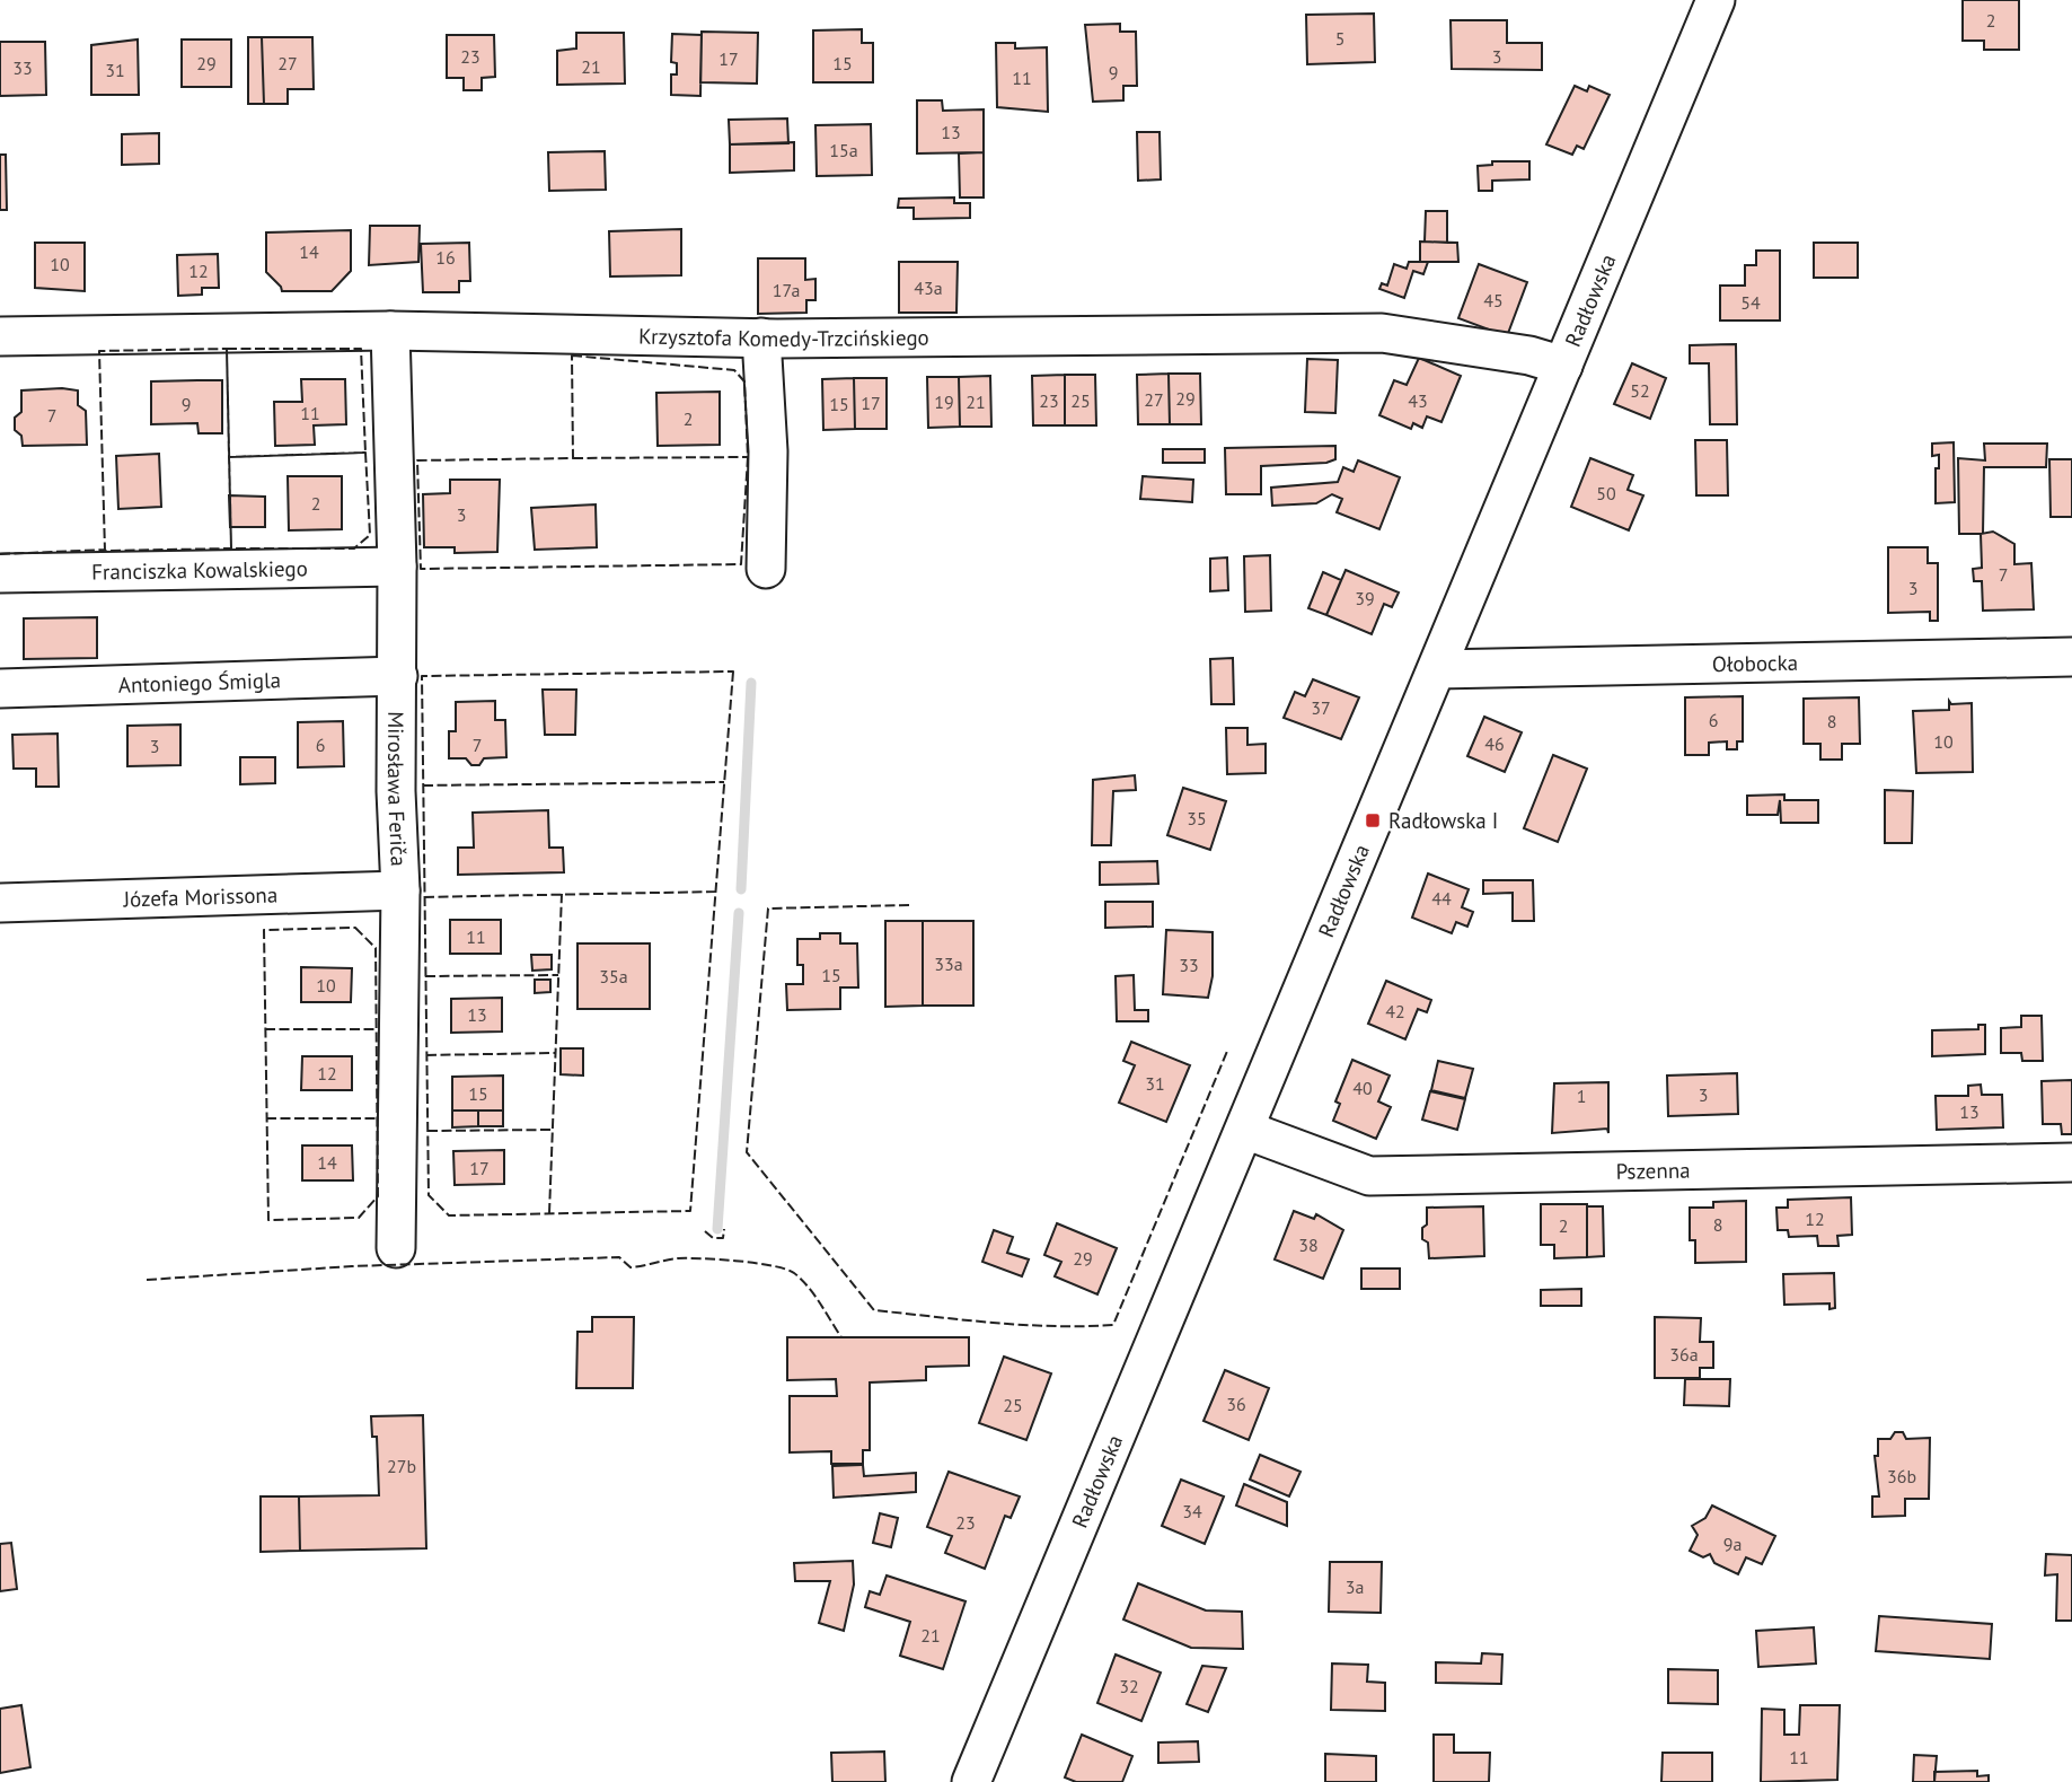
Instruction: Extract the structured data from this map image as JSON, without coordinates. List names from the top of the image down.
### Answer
{
  "streets": {
    "street": [
      "Radłowska",
      "Krzysztofa Komedy-Trzcińskiego",
      "Franciszka Kowalskiego",
      "Ołobocka",
      "Antoniego Śmigla",
      "Mirosława Feriča",
      "Józefa Morissona",
      "Pszenna"
    ]
  },
  "crossings": [
    ["Radłowska", "Krzysztofa Komedy-Trzcińskiego"],
    ["Radłowska", "Ołobocka"],
    ["Radłowska", "Pszenna"],
    ["Krzysztofa Komedy-Trzcińskiego", "Mirosława Feriča"],
    ["Franciszka Kowalskiego", "Mirosława Feriča"],
    ["Antoniego Śmigla", "Mirosława Feriča"],
    ["Mirosława Feriča", "Józefa Morissona"]
  ],
  "places": {
    "transit": ["Radłowska I"]
  },
  "house_numbers": [
    "2",
    "5",
    "23",
    "3",
    "17",
    "29",
    "27",
    "15",
    "21",
    "33",
    "31",
    "9",
    "11",
    "13",
    "15a",
    "14",
    "16",
    "10",
    "12",
    "43a",
    "17a",
    "45",
    "54",
    "52",
    "29",
    "27",
    "23",
    "25",
    "43",
    "19",
    "21",
    "17",
    "9",
    "15",
    "11",
    "7",
    "2",
    "50",
    "2",
    "3",
    "7",
    "3",
    "39",
    "37",
    "6",
    "8",
    "10",
    "46",
    "6",
    "7",
    "3",
    "35",
    "44",
    "11",
    "33a",
    "33",
    "15",
    "35a",
    "10",
    "42",
    "13",
    "12",
    "31",
    "40",
    "15",
    "3",
    "1",
    "13",
    "14",
    "17",
    "12",
    "8",
    "2",
    "38",
    "29",
    "36a",
    "36",
    "25",
    "27b",
    "36b",
    "34",
    "23",
    "9a",
    "3a",
    "21",
    "32",
    "11"
  ]
}
